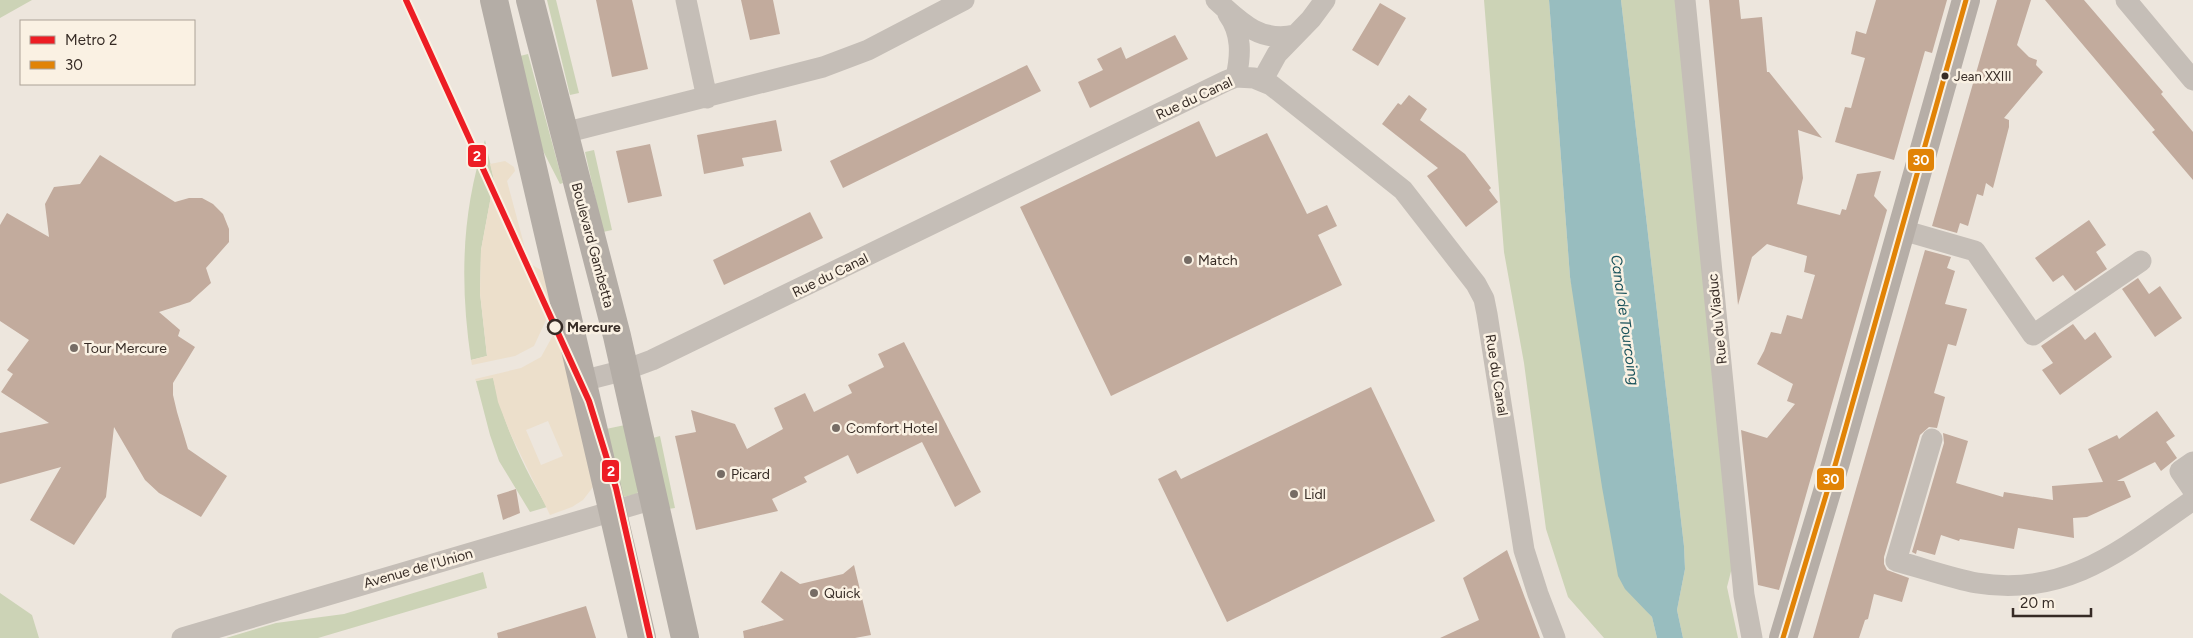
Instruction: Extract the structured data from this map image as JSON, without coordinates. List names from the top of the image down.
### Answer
{
  "streets": {
    "main road": ["Boulevard Gambetta"],
    "street": ["Rue du Canal", "Rue du Viaduc", "Avenue de l'Union"]
  },
  "crossings": [
    ["Rue du Canal", "Boulevard Gambetta"],
    ["Boulevard Gambetta", "Avenue de l'Union"]
  ],
  "water": ["Canal de Tourcoing"],
  "places": [
    "Jean XXIII",
    "Match",
    "Mercure",
    "Tour Mercure",
    "Comfort Hotel",
    "Picard",
    "Lidl",
    "Quick"
  ],
  "lines": ["metro line 2", "transit line 30"],
  "legend": ["Metro 2", "30"],
  "scale_bar": "20 m"
}
